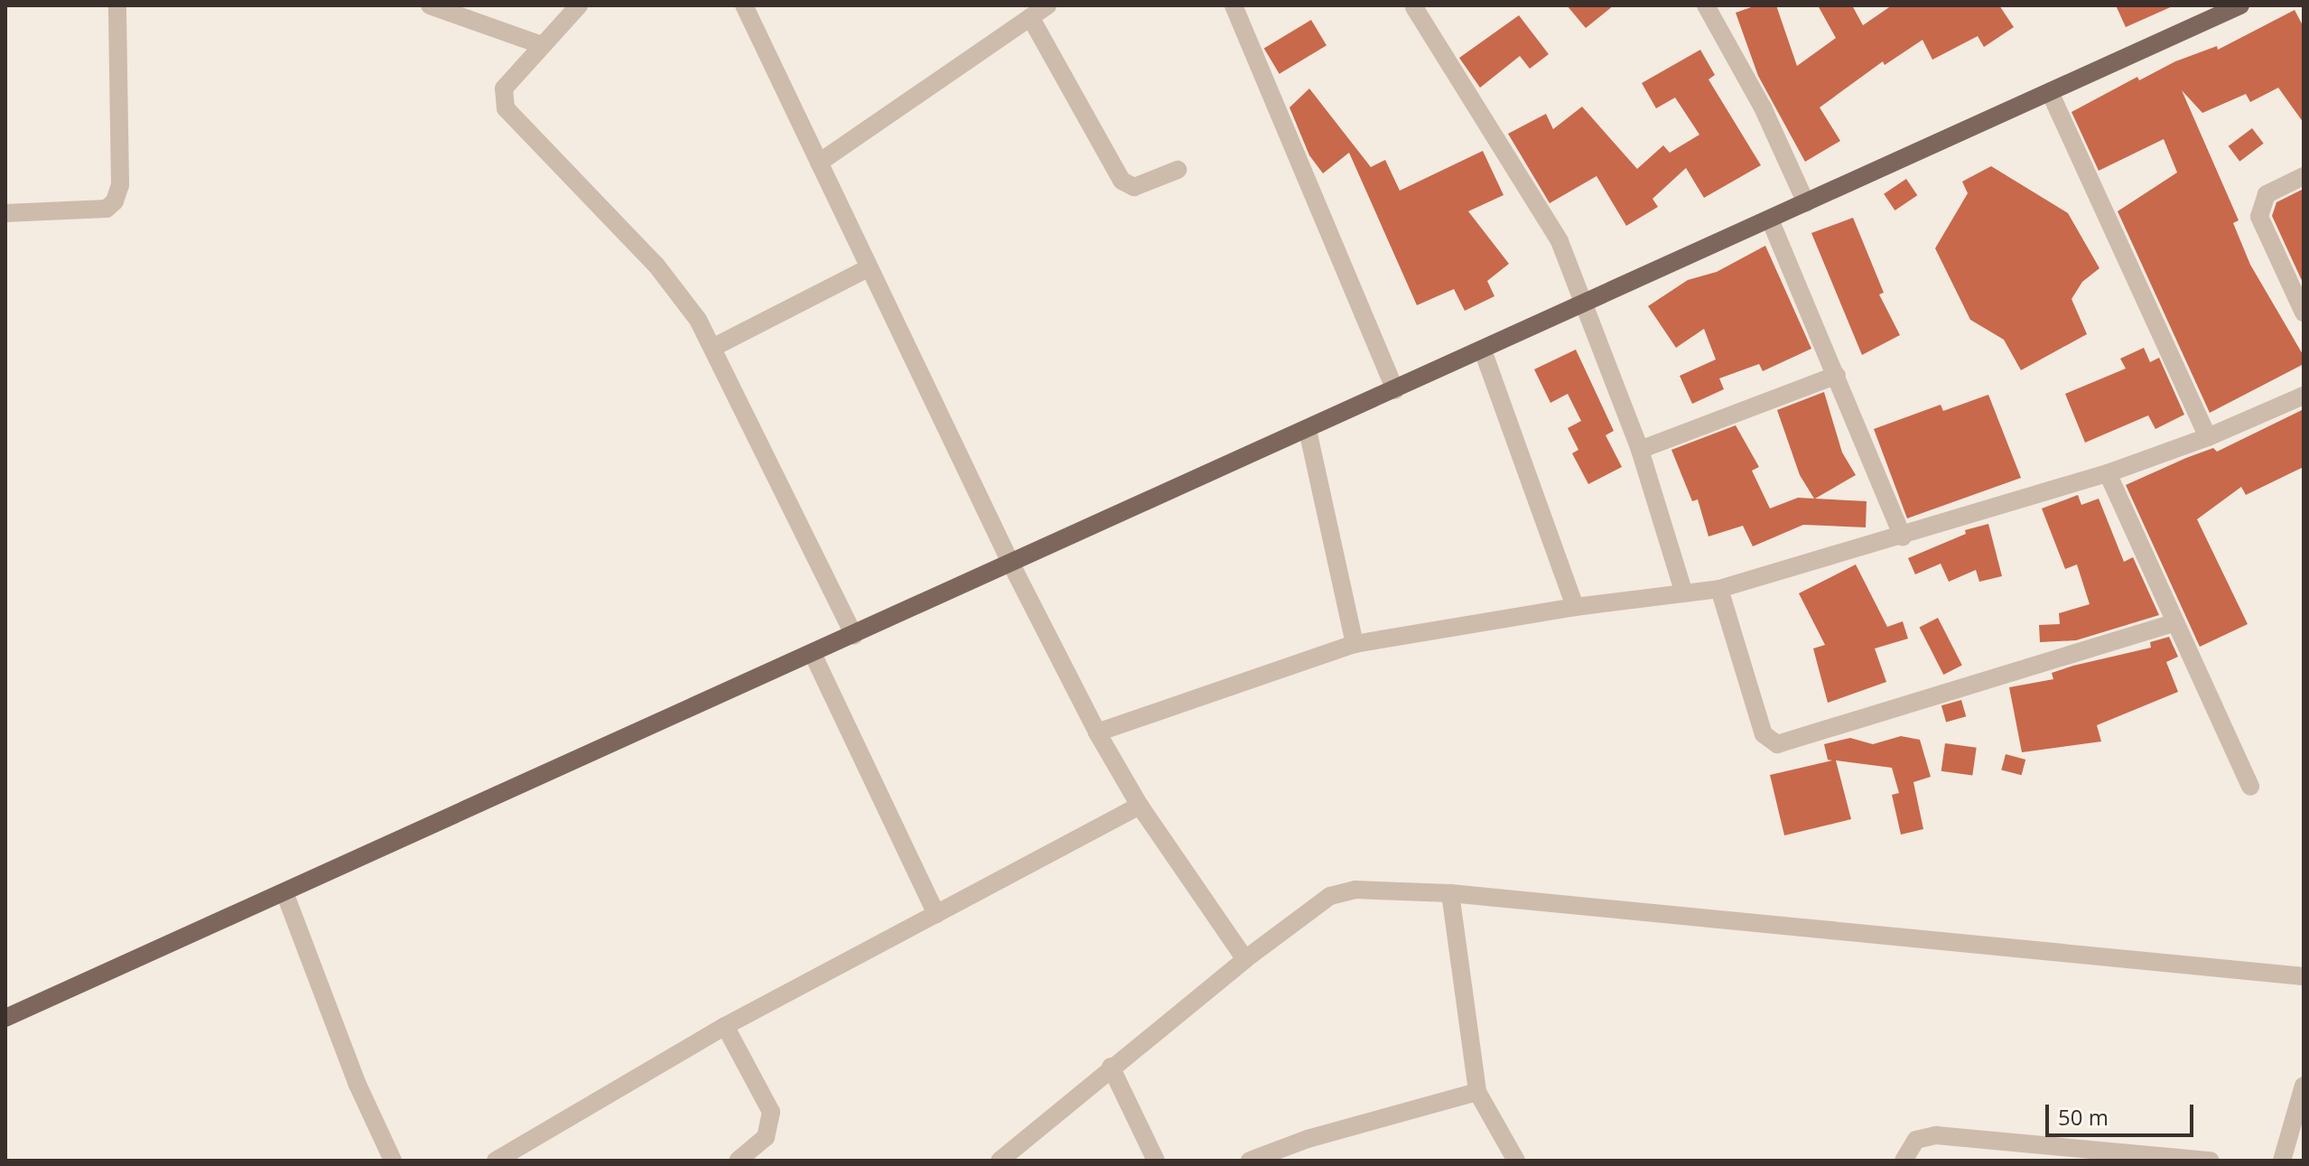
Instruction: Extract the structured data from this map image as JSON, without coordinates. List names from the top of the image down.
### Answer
{
  "scale_bar": "50 m"
}
